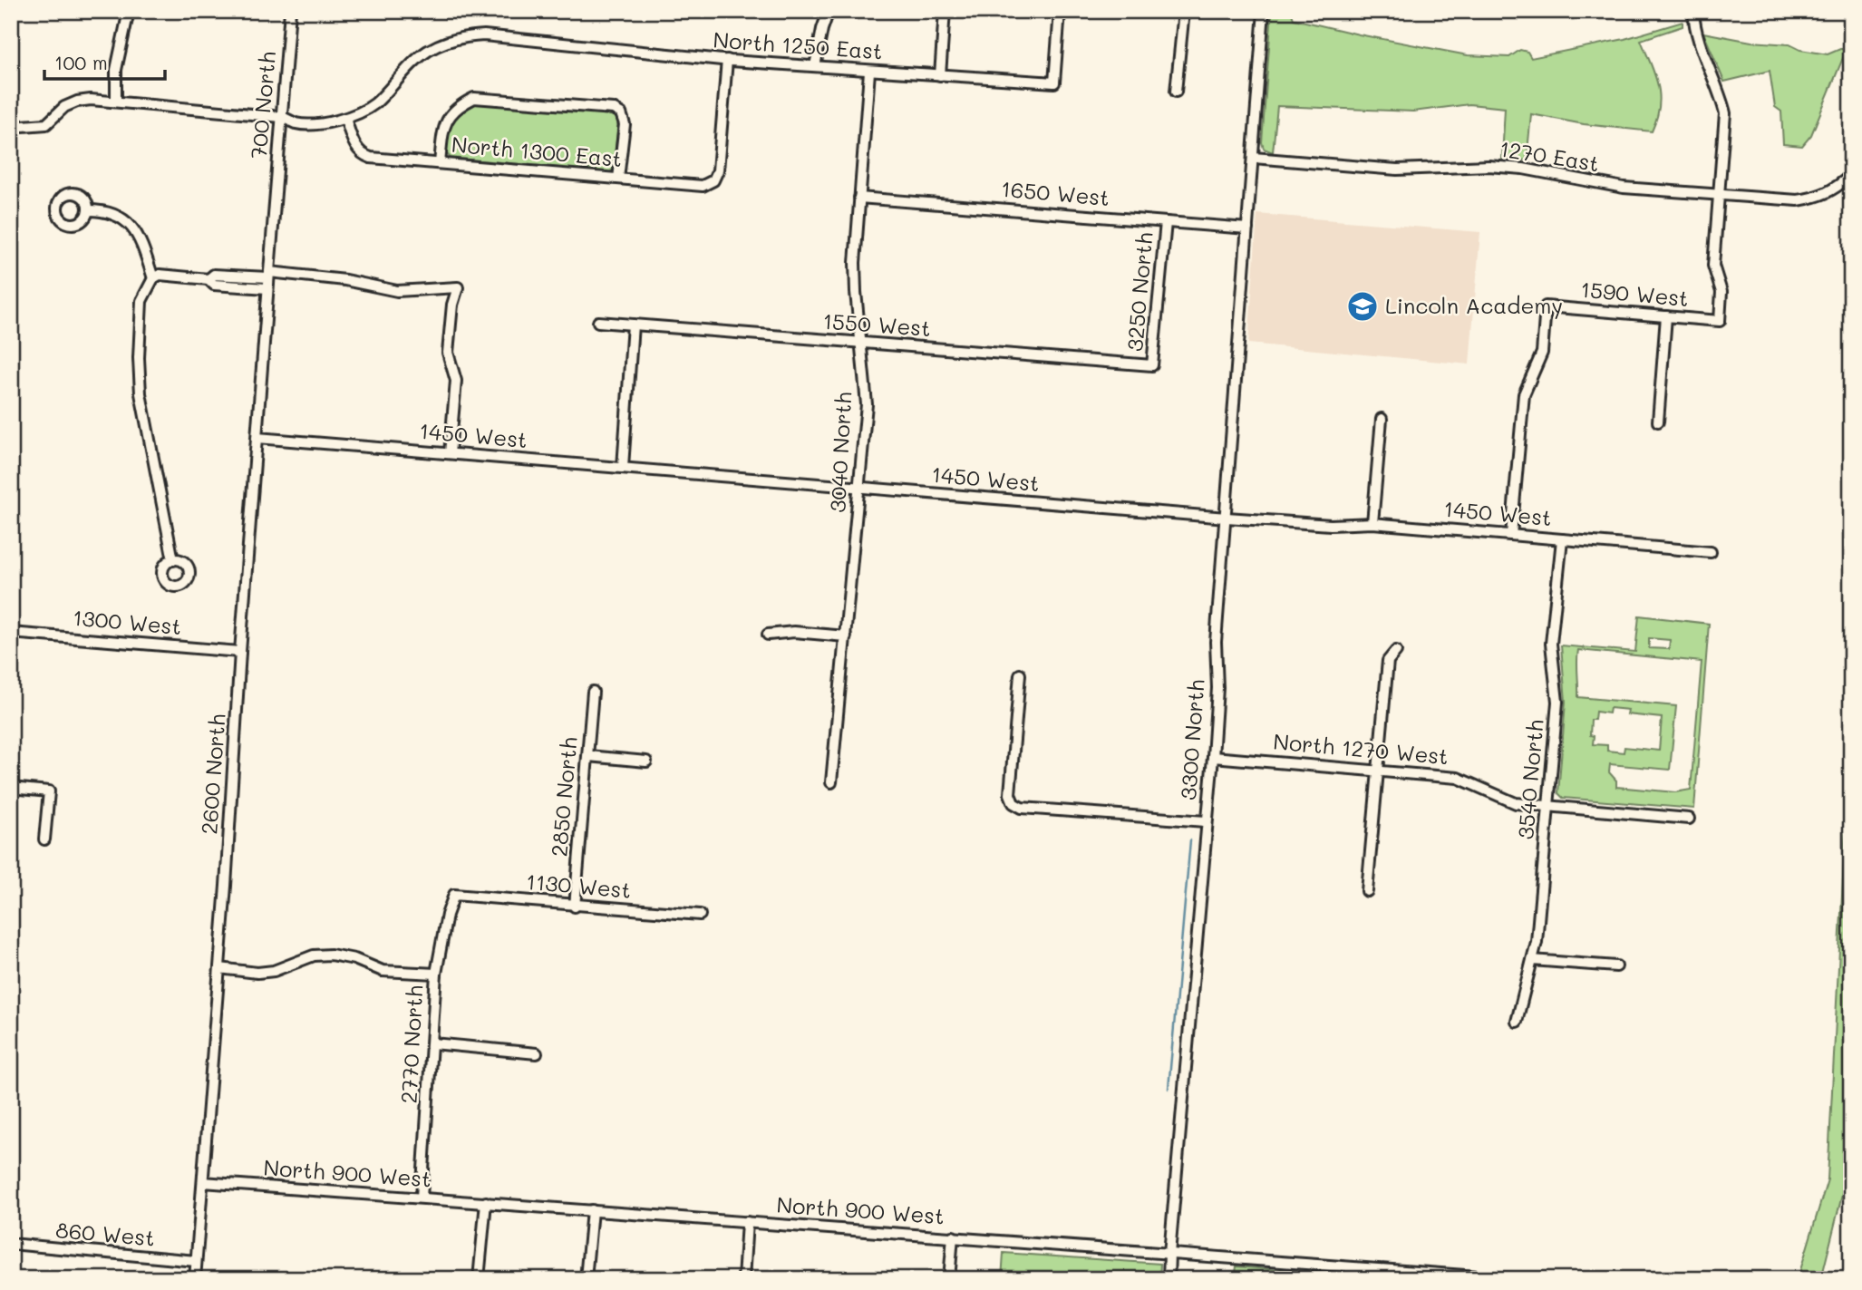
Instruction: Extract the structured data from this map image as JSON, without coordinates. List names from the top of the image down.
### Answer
{
  "streets": {
    "street": [
      "North 1250 East",
      "700 North",
      "North 1300 East",
      "1270 East",
      "1650 West",
      "3250 North",
      "1590 West",
      "1550 West",
      "1450 West",
      "3040 North",
      "1300 West",
      "3300 North",
      "North 1270 West",
      "2600 North",
      "3540 North",
      "2850 North",
      "1130 West",
      "2770 North",
      "North 900 West",
      "860 West"
    ]
  },
  "crossings": [
    ["North 1250 East", "North 1300 East"],
    ["North 1250 East", "3040 North"],
    ["700 North", "2600 North"],
    ["1270 East", "1590 West"],
    ["1270 East", "3300 North"],
    ["1650 West", "3250 North"],
    ["1650 West", "3040 North"],
    ["1650 West", "3300 North"],
    ["3250 North", "1550 West"],
    ["1590 West", "1450 West"],
    ["1550 West", "3040 North"],
    ["1450 West", "3040 North"],
    ["1450 West", "3300 North"],
    ["1450 West", "2600 North"],
    ["1450 West", "3540 North"],
    ["1300 West", "2600 North"],
    ["3300 North", "North 1270 West"],
    ["3300 North", "North 900 West"],
    ["North 1270 West", "3540 North"],
    ["2600 North", "North 900 West"],
    ["2600 North", "860 West"],
    ["2850 North", "1130 West"],
    ["1130 West", "2770 North"],
    ["2770 North", "North 900 West"]
  ],
  "places": {
    "school or university": ["Lincoln Academy"]
  },
  "scale_bar": "100 m"
}
